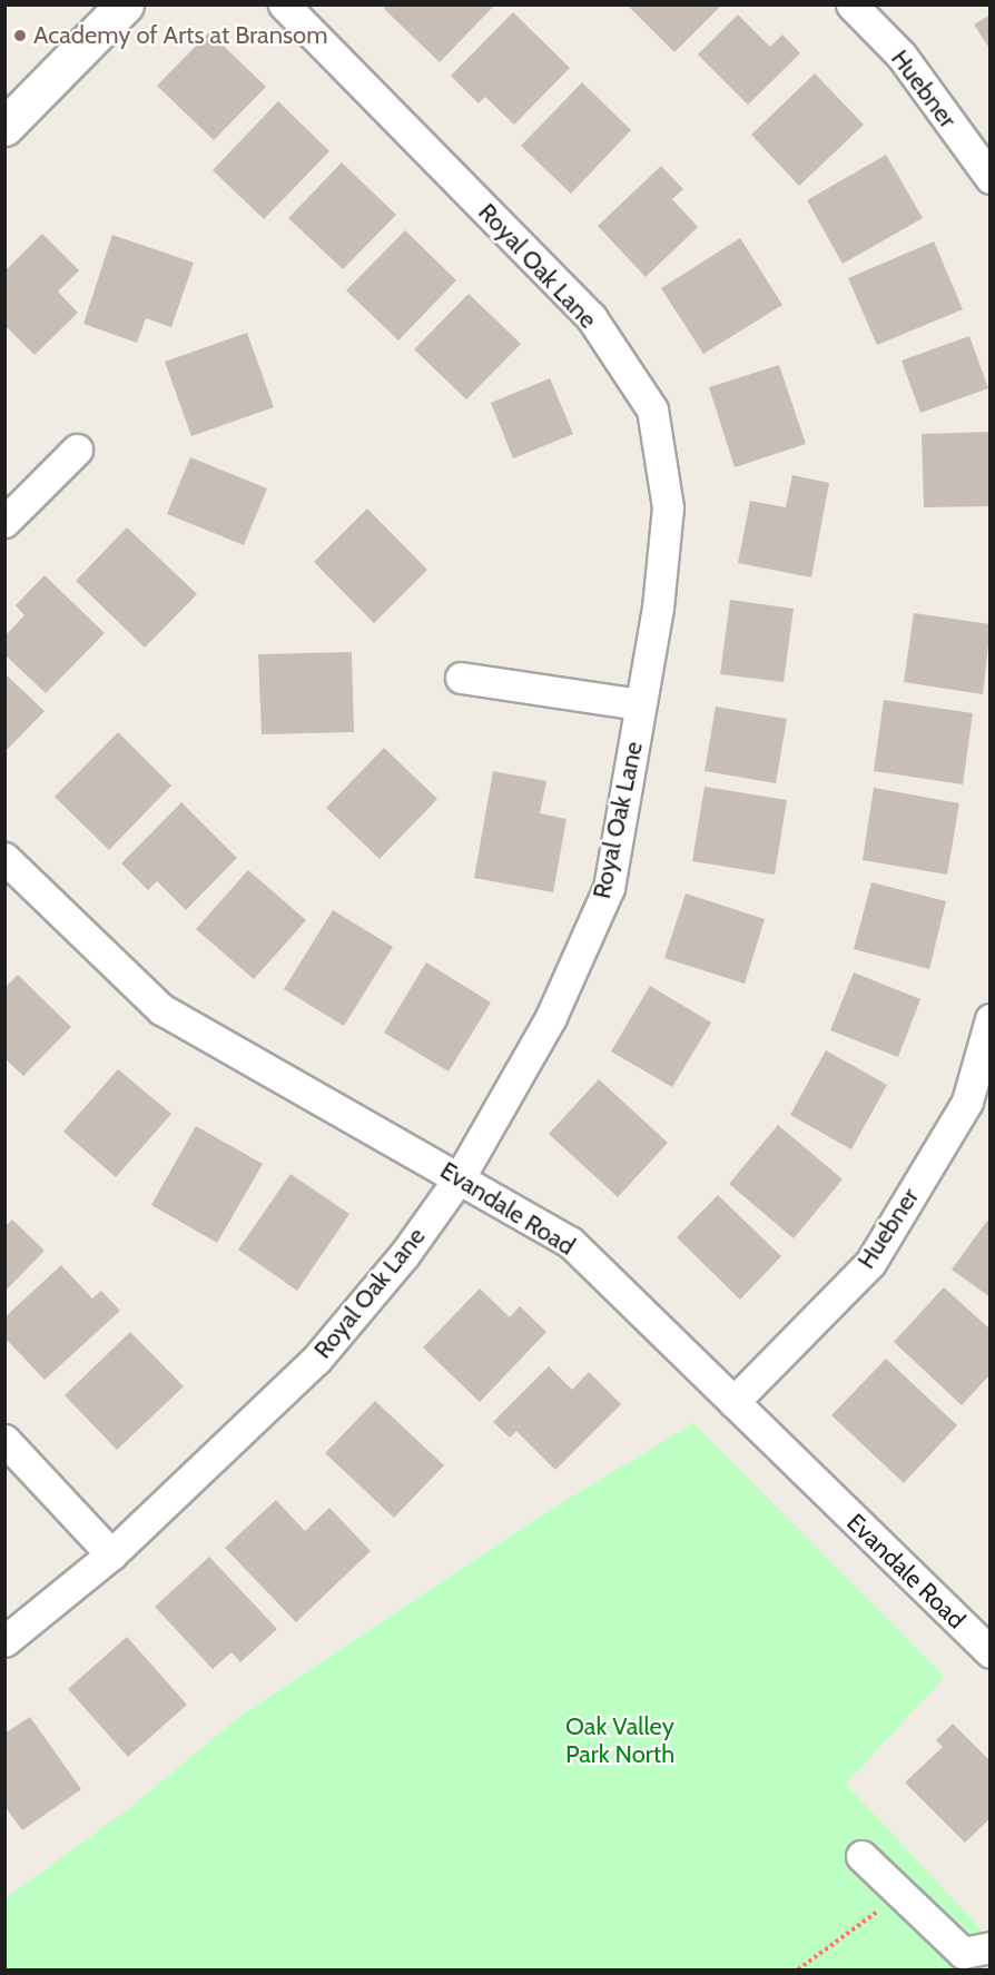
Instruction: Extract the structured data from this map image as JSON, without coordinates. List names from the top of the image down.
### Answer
{
  "streets": {
    "street": ["Huebner", "Royal Oak Lane", "Evandale Road"]
  },
  "crossings": [
    ["Huebner", "Evandale Road"],
    ["Royal Oak Lane", "Evandale Road"]
  ],
  "parks": ["Oak Valley Park North"],
  "places": ["Academy of Arts at Bransom"]
}
